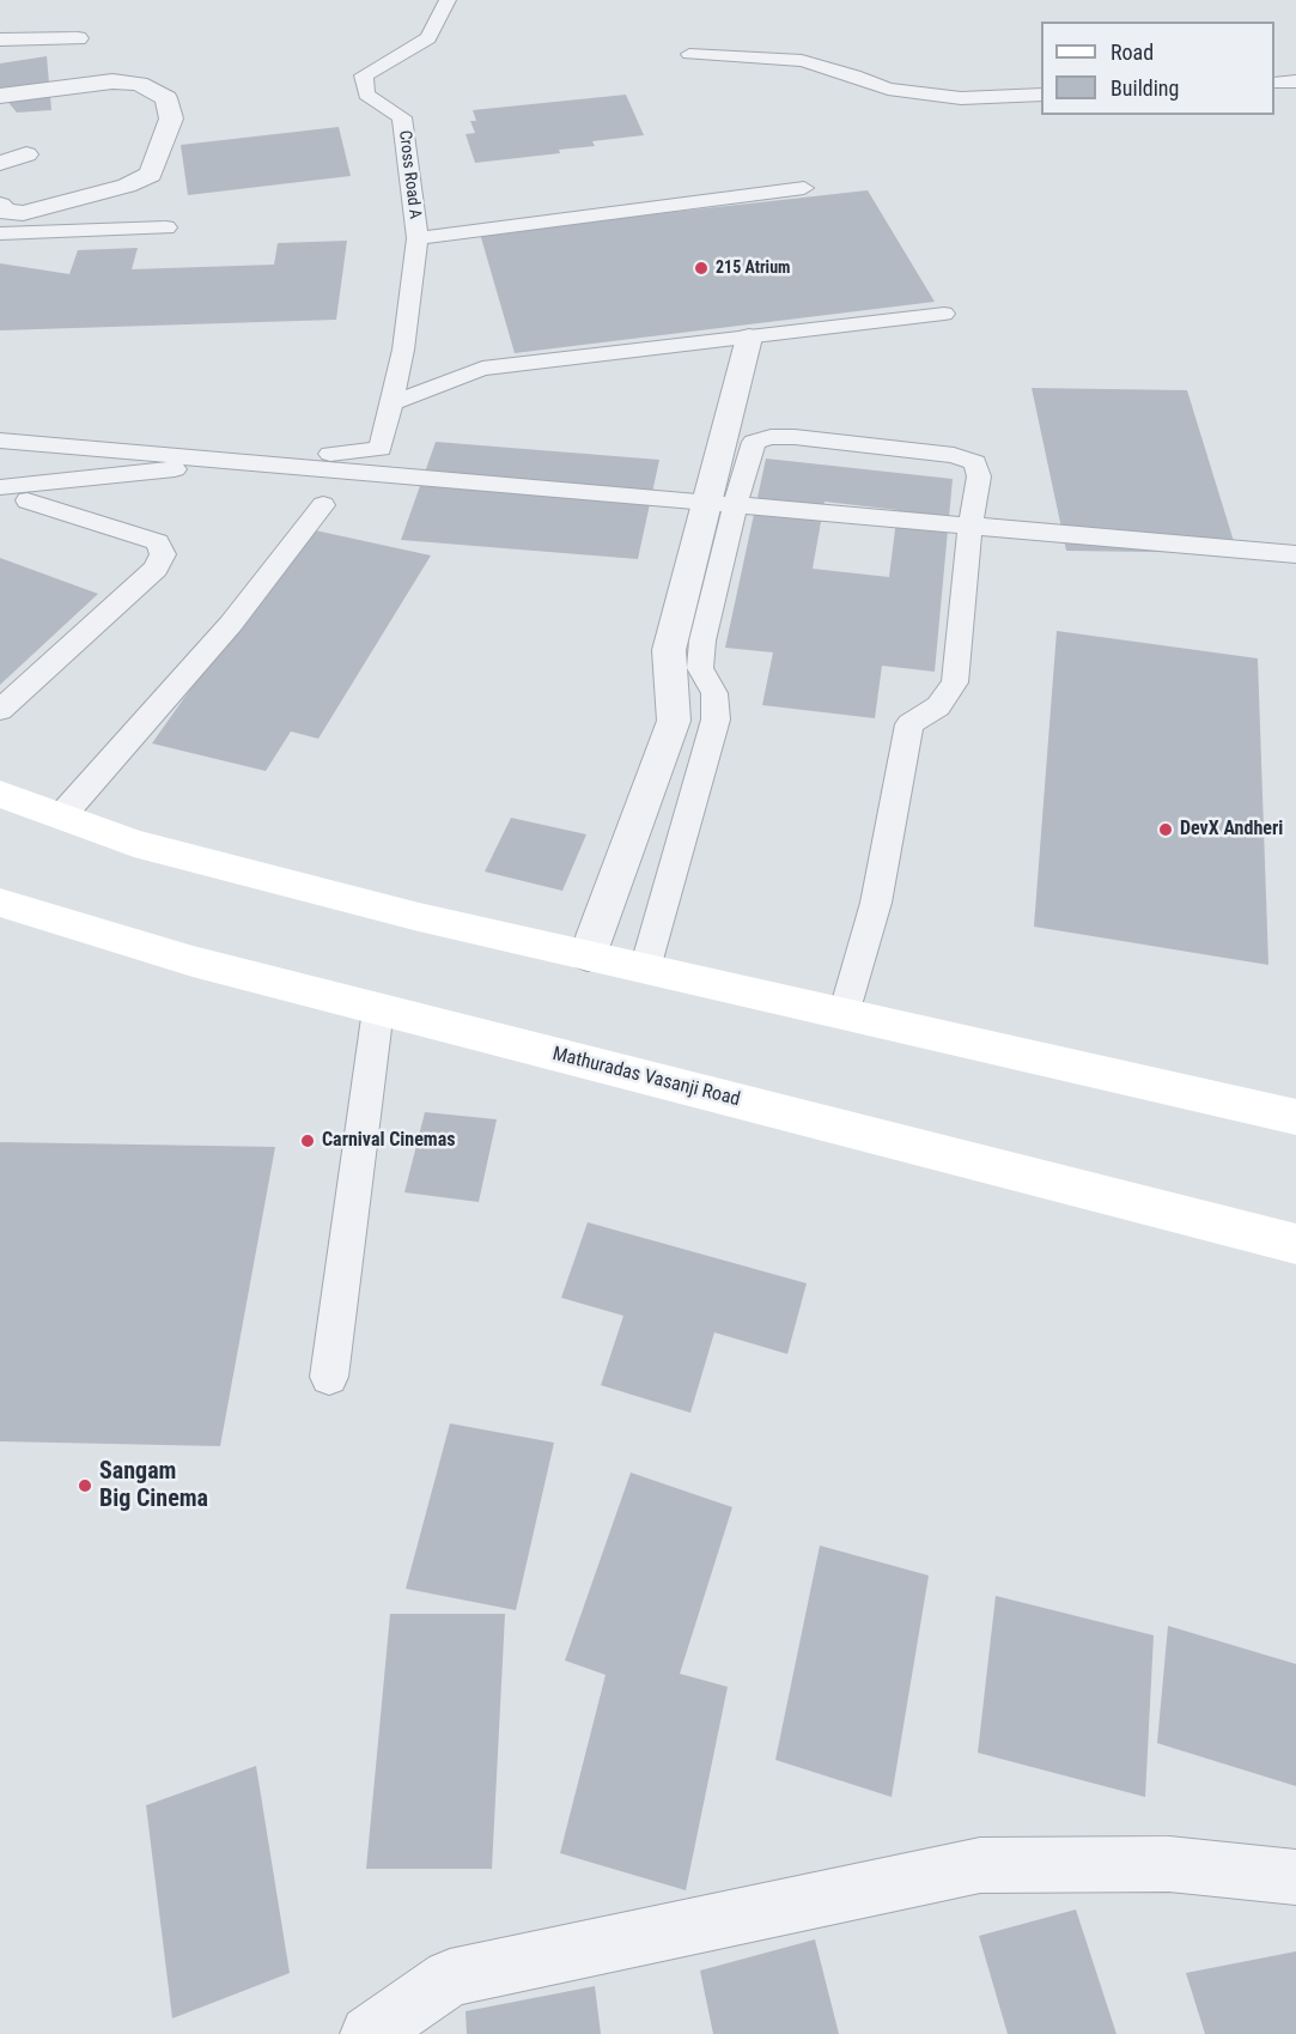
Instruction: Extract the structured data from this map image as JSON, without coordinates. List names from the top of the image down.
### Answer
{
  "streets": {
    "main road": ["Mathuradas Vasanji Road"],
    "lane": ["Cross Road A"]
  },
  "places": [
    "215 Atrium",
    "DevX Andheri",
    "Carnival Cinemas",
    "Sangam Big Cinema"
  ],
  "legend": ["Road", "Building"]
}
